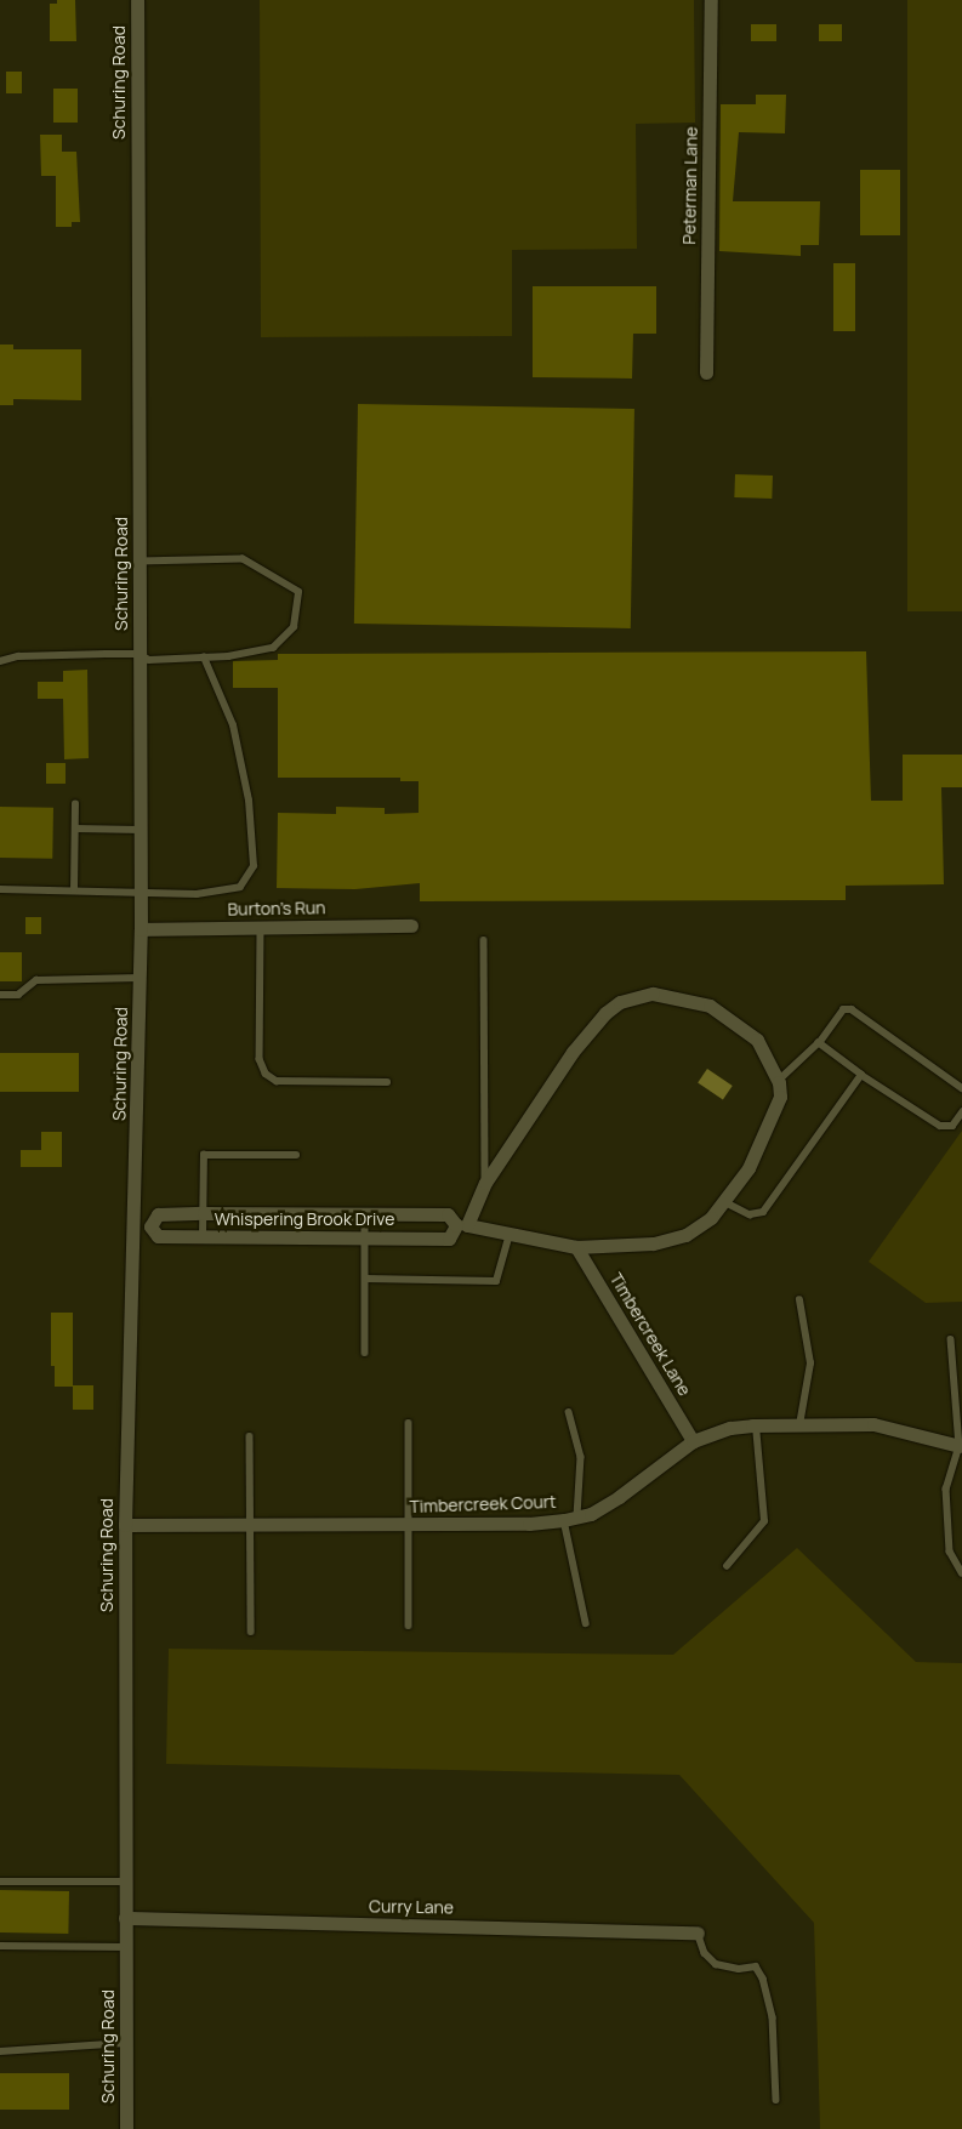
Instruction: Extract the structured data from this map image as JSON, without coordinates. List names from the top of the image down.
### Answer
{
  "streets": {
    "street": [
      "Schuring Road",
      "Peterman Lane",
      "Burton's Run",
      "Whispering Brook Drive",
      "Timbercreek Lane",
      "Timbercreek Court",
      "Curry Lane"
    ]
  },
  "crossings": [
    ["Schuring Road", "Burton's Run"],
    ["Schuring Road", "Whispering Brook Drive"],
    ["Schuring Road", "Timbercreek Court"],
    ["Schuring Road", "Curry Lane"],
    ["Whispering Brook Drive", "Timbercreek Lane"],
    ["Timbercreek Lane", "Timbercreek Court"]
  ]
}
